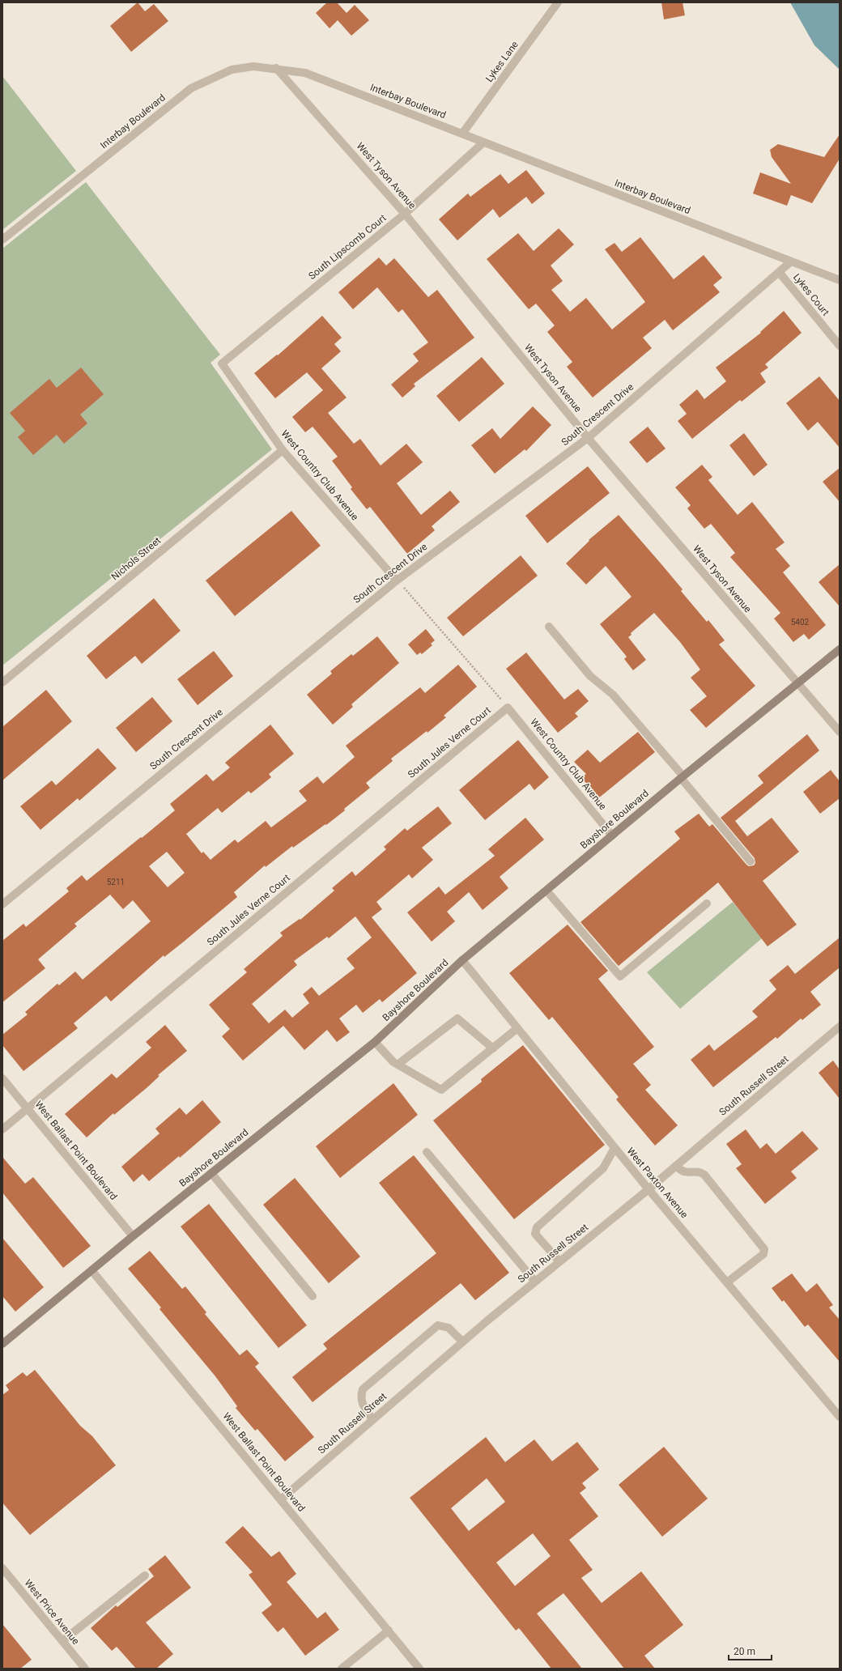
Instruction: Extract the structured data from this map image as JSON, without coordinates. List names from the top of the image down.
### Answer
{
  "streets": {
    "street": [
      "Lykes Lane",
      "Interbay Boulevard",
      "West Tyson Avenue",
      "South Lipscomb Court",
      "Lykes Court",
      "South Crescent Drive",
      "West Country Club Avenue",
      "Nichols Street",
      "South Jules Verne Court",
      "Bayshore Boulevard",
      "South Russell Street",
      "West Ballast Point Boulevard",
      "West Paxton Avenue",
      "West Price Avenue"
    ]
  },
  "crossings": [
    ["Lykes Lane", "Interbay Boulevard"],
    ["Interbay Boulevard", "West Tyson Avenue"],
    ["Interbay Boulevard", "South Lipscomb Court"],
    ["Interbay Boulevard", "South Crescent Drive"],
    ["West Tyson Avenue", "South Lipscomb Court"],
    ["West Tyson Avenue", "South Crescent Drive"],
    ["West Tyson Avenue", "Bayshore Boulevard"],
    ["South Lipscomb Court", "West Country Club Avenue"],
    ["Lykes Court", "South Crescent Drive"],
    ["South Crescent Drive", "West Country Club Avenue"],
    ["West Country Club Avenue", "Nichols Street"],
    ["West Country Club Avenue", "South Jules Verne Court"],
    ["West Country Club Avenue", "Bayshore Boulevard"],
    ["South Jules Verne Court", "West Ballast Point Boulevard"],
    ["Bayshore Boulevard", "West Ballast Point Boulevard"],
    ["Bayshore Boulevard", "West Paxton Avenue"],
    ["South Russell Street", "West Ballast Point Boulevard"],
    ["South Russell Street", "West Paxton Avenue"]
  ],
  "house_numbers": ["5402", "5211"],
  "scale_bar": "20 m"
}
